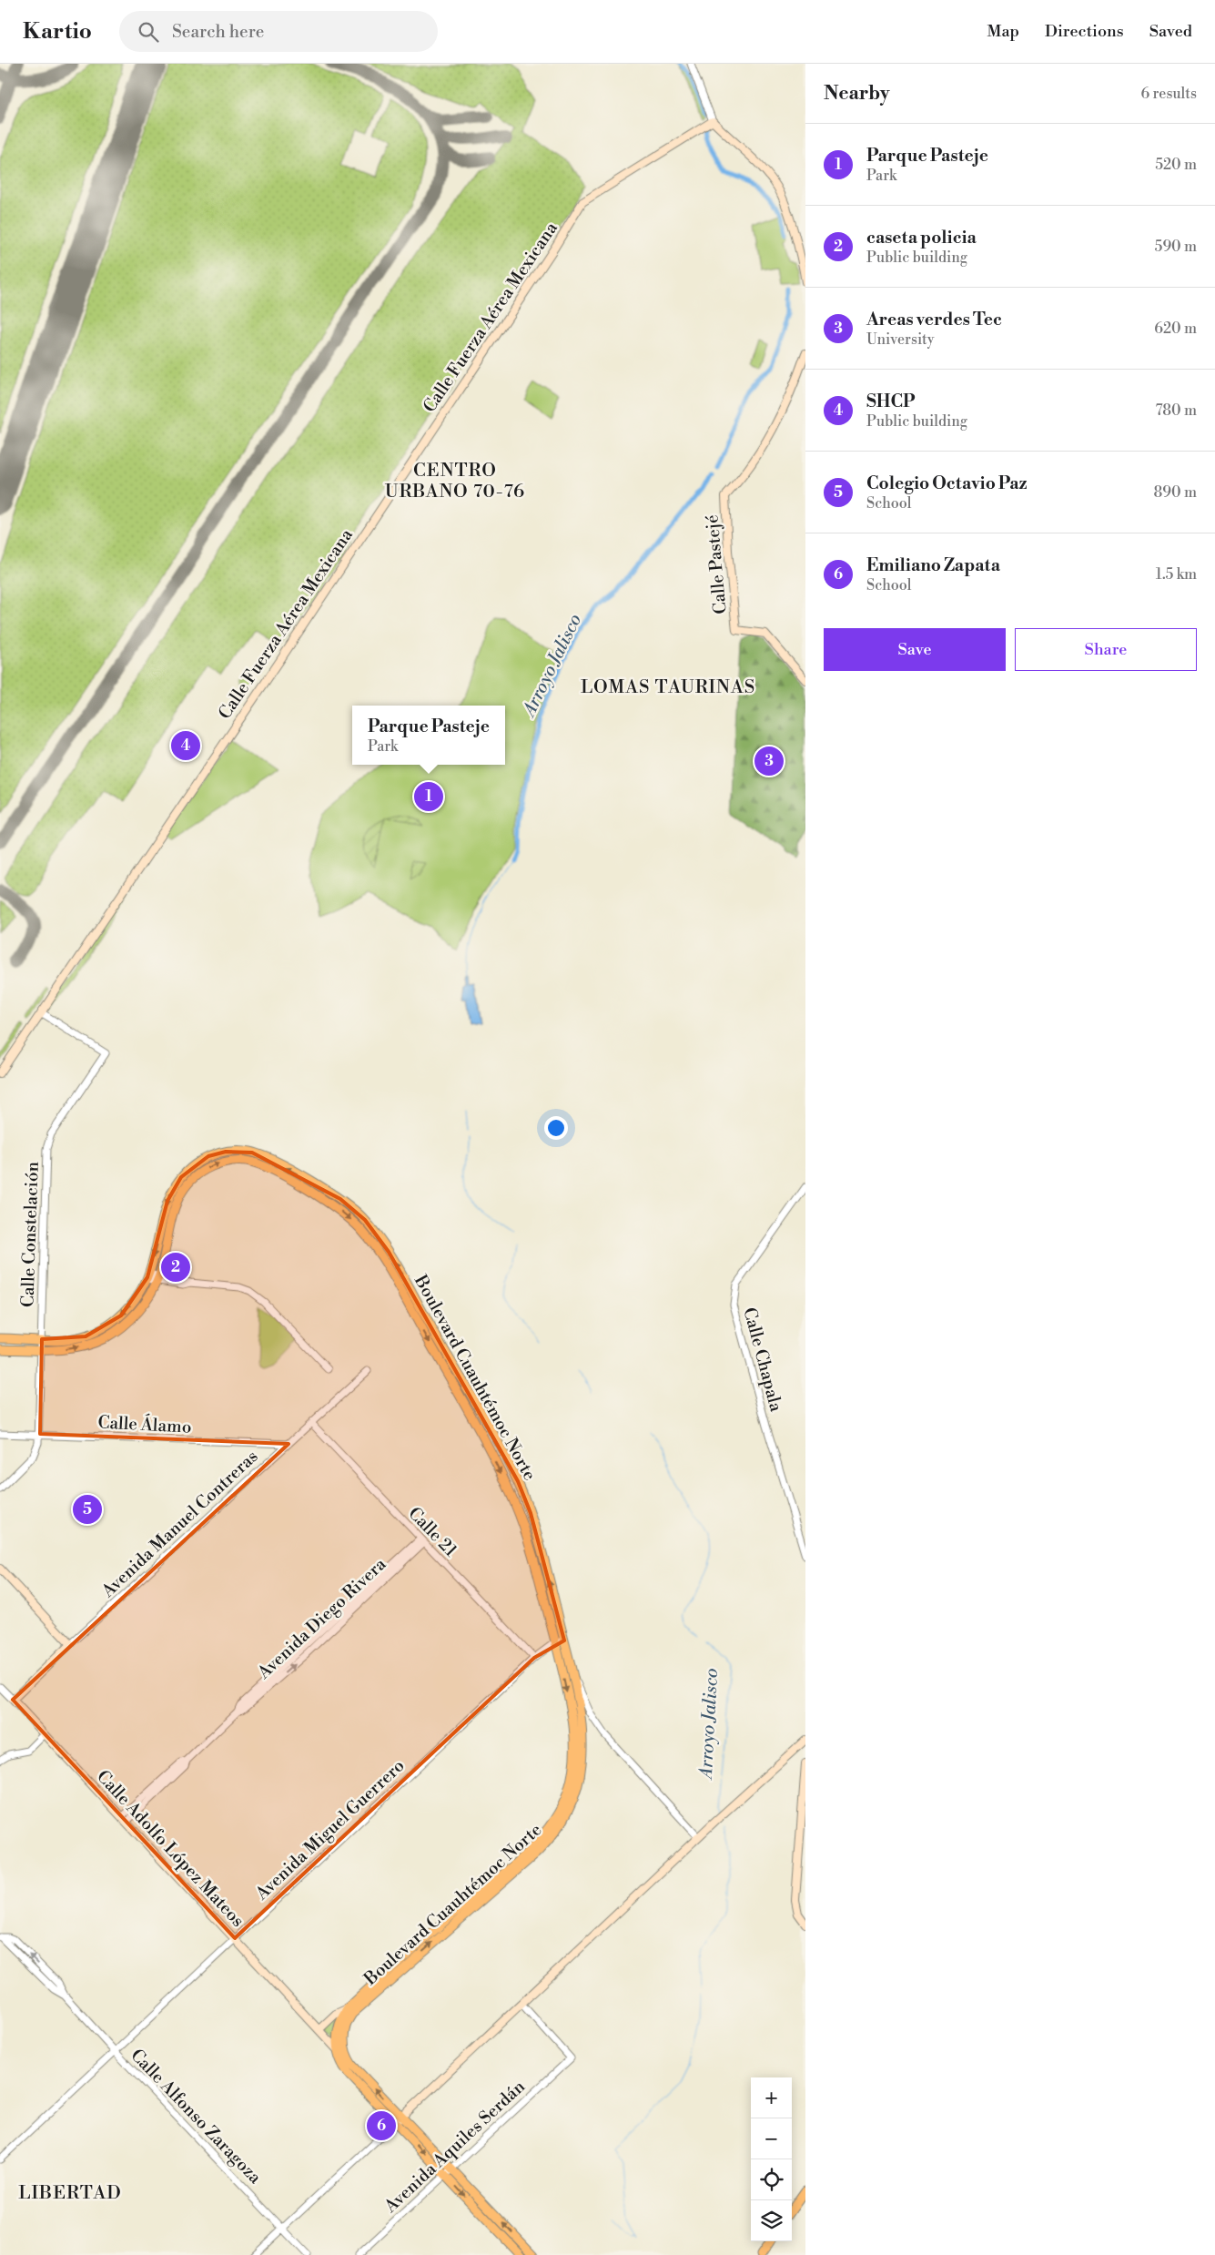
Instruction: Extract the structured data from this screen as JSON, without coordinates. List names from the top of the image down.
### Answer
{
  "streets": {
    "main road": [
      "Calle Fuerza Aérea Mexicana",
      "Calle Pastejé",
      "Boulevard Cuauhtémoc Norte",
      "Avenida Manuel Contreras",
      "Calle Adolfo López Mateos"
    ],
    "street": [
      "Calle Constelación",
      "Calle Chapala",
      "Calle Álamo",
      "Calle 21",
      "Avenida Diego Rivera",
      "Avenida Miguel Guerrero",
      "Calle Alfonso Zaragoza",
      "Avenida Aquiles Serdán"
    ]
  },
  "crossings": [
    ["Calle Fuerza Aérea Mexicana", "Calle Constelación"],
    ["Calle Constelación", "Boulevard Cuauhtémoc Norte"],
    ["Calle Constelación", "Calle Álamo"],
    ["Boulevard Cuauhtémoc Norte", "Avenida Miguel Guerrero"],
    ["Boulevard Cuauhtémoc Norte", "Calle Adolfo López Mateos"],
    ["Boulevard Cuauhtémoc Norte", "Avenida Aquiles Serdán"],
    ["Calle Álamo", "Avenida Manuel Contreras"],
    ["Avenida Manuel Contreras", "Calle 21"],
    ["Avenida Manuel Contreras", "Calle Adolfo López Mateos"],
    ["Calle 21", "Avenida Diego Rivera"],
    ["Calle 21", "Avenida Miguel Guerrero"],
    ["Avenida Diego Rivera", "Calle Adolfo López Mateos"],
    ["Avenida Miguel Guerrero", "Calle Adolfo López Mateos"],
    ["Avenida Miguel Guerrero", "Calle Alfonso Zaragoza"]
  ],
  "districts": ["CENTRO URBANO 70-76", "LOMAS TAURINAS", "LIBERTAD"],
  "water": ["Arroyo Jalisco"],
  "page": {
    "header": "Kartio",
    "search": "Search here",
    "nav": ["Map", "Directions", "Saved"],
    "heading": ["Nearby", "6 results"],
    "list": [
      {
        "mark": "1",
        "name": "Parque Pasteje",
        "note": "Park",
        "value": "520 m"
      },
      {
        "mark": "2",
        "name": "caseta policia",
        "note": "Public building",
        "value": "590 m"
      },
      {
        "mark": "3",
        "name": "Areas verdes Tec",
        "note": "University",
        "value": "620 m"
      },
      {
        "mark": "4",
        "name": "SHCP",
        "note": "Public building",
        "value": "780 m"
      },
      {
        "mark": "5",
        "name": "Colegio Octavio Paz",
        "note": "School",
        "value": "890 m"
      },
      {
        "mark": "6",
        "name": "Emiliano Zapata",
        "note": "School",
        "value": "1.5 km"
      }
    ],
    "buttons": ["Save", "Share"],
    "popup": ["Parque Pasteje", "Park"],
    "pins": [
      "4",
      "3",
      "1",
      "2",
      "5",
      "6"
    ],
    "map_buttons": ["+", "−"]
  }
}
